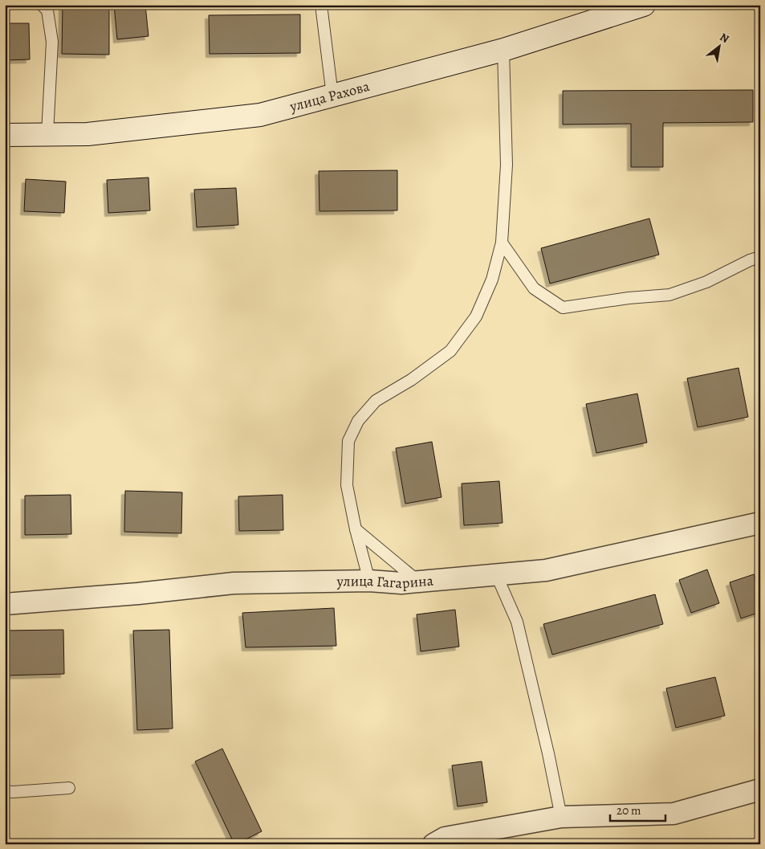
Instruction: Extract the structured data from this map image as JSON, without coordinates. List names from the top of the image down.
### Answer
{
  "streets": {
    "street": ["улица Рахова", "улица Гагарина"]
  },
  "scale_bar": "20 m",
  "north": "top right"
}
